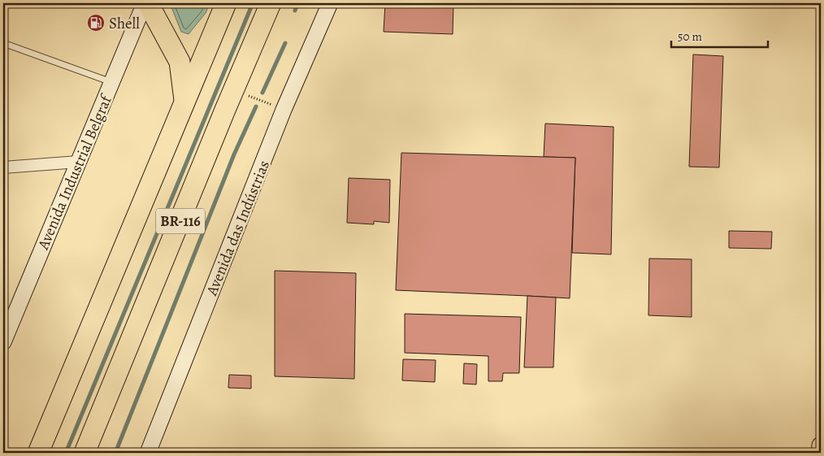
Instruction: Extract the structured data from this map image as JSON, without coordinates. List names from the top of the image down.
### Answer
{
  "streets": {
    "highway": ["BR-116"],
    "main road": ["Avenida Industrial Belgraf", "Avenida das Indústrias"]
  },
  "places": {
    "fuel station": ["Shell"]
  },
  "scale_bar": "50 m"
}
